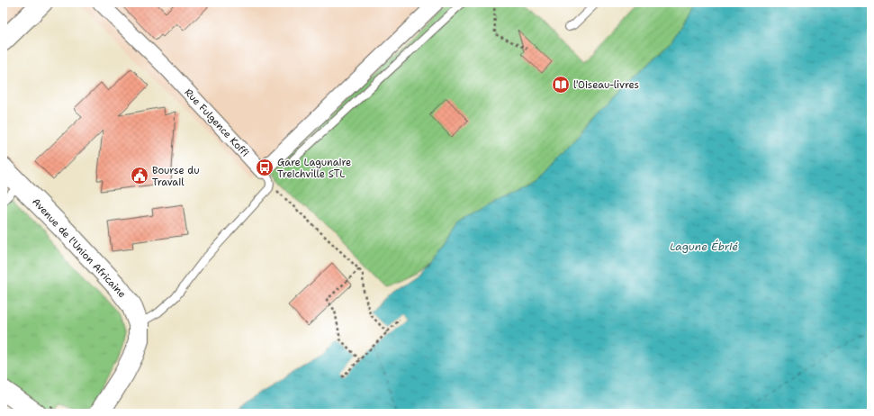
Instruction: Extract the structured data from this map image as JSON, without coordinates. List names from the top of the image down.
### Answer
{
  "streets": {
    "main road": ["Avenue de l'Union Africaine"],
    "street": ["Rue Fulgence Koffi"]
  },
  "water": ["Lagune Ébrié"],
  "places": {
    "library": ["l'Oiseau-livres"],
    "bus stop": ["Gare Lagunaire Treichville STL"],
    "public building": ["Bourse du Travail"]
  }
}
